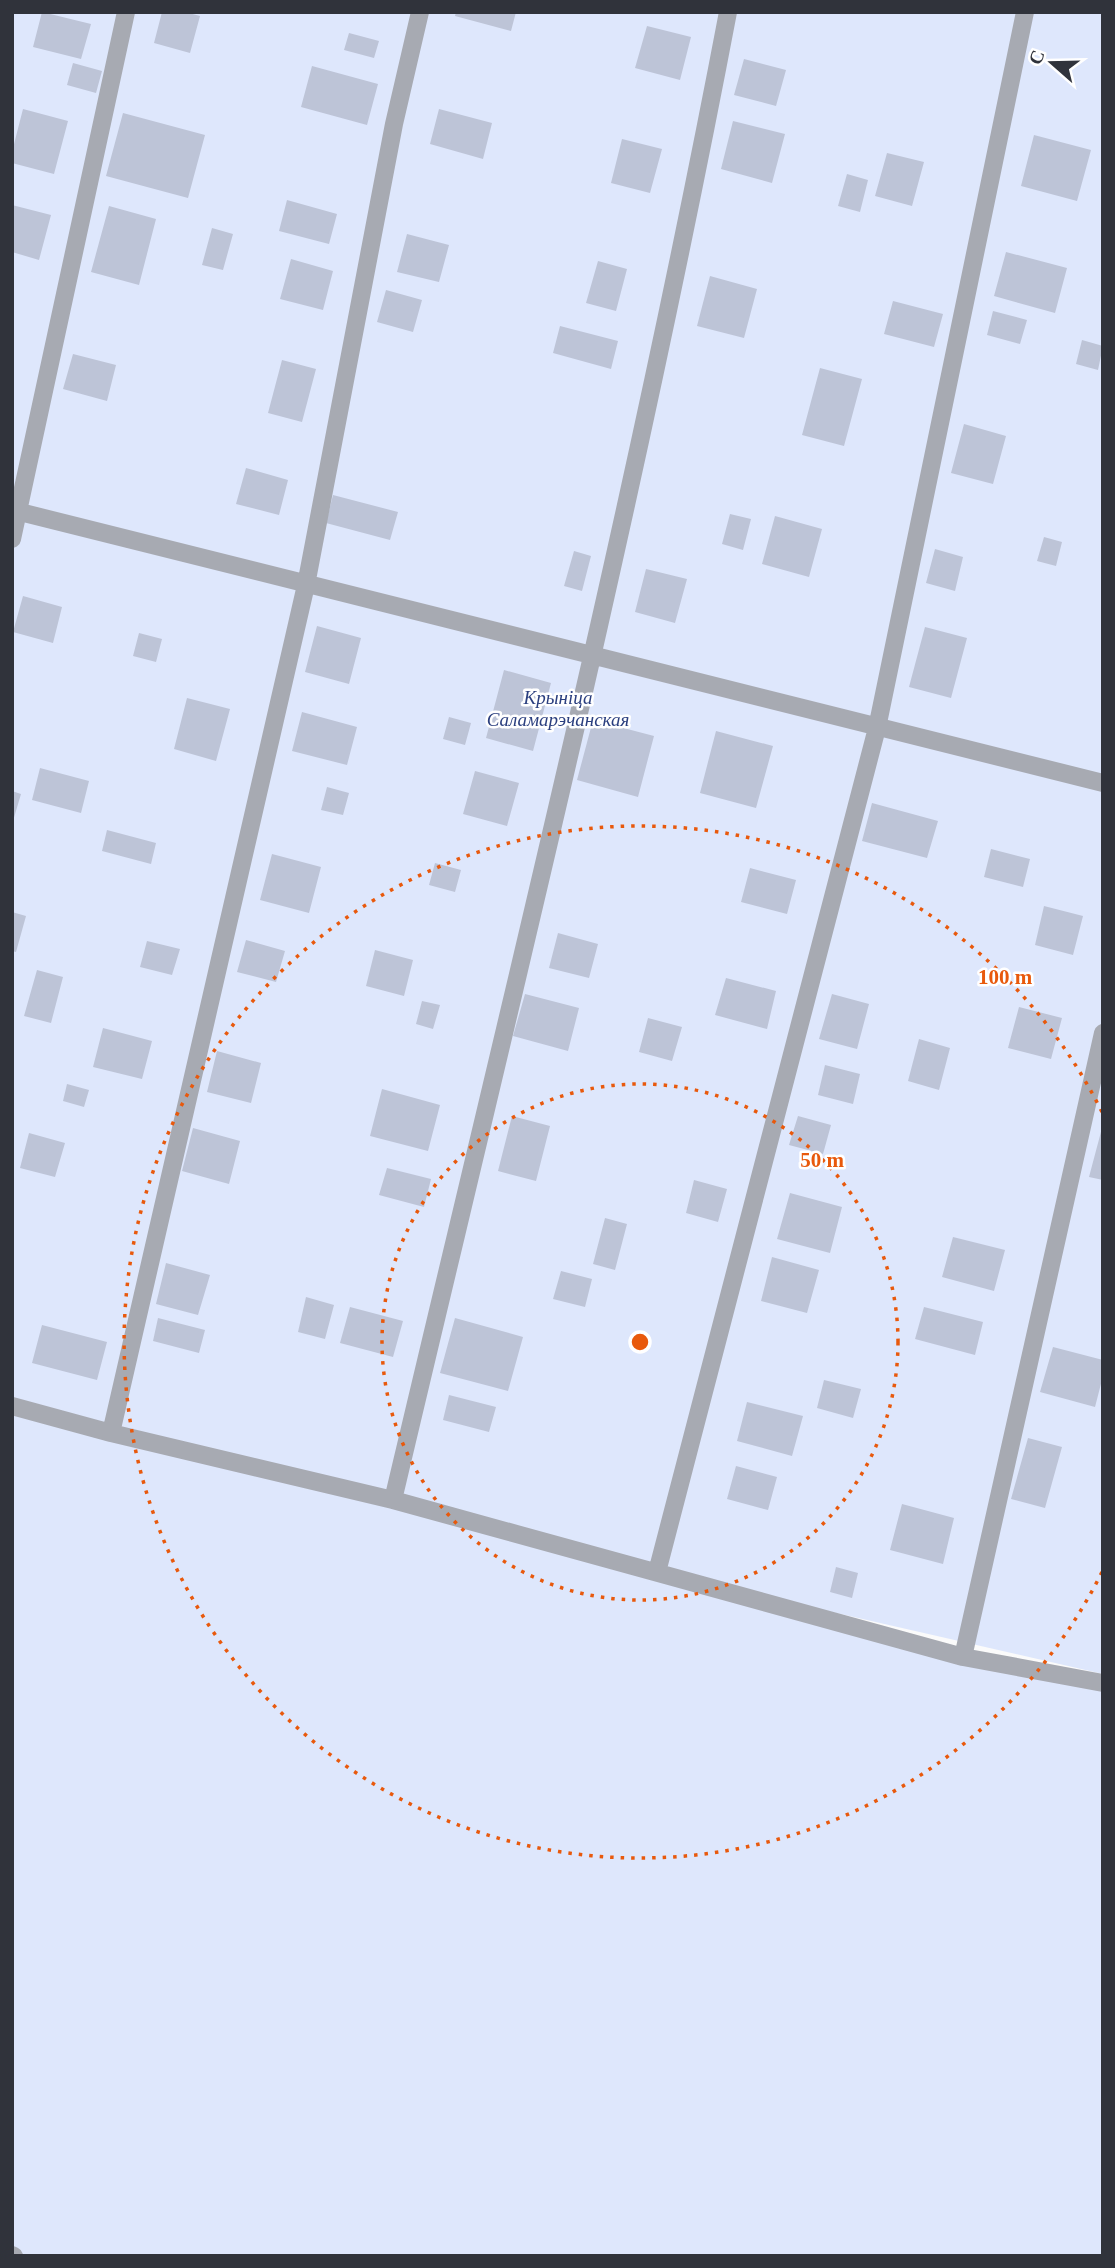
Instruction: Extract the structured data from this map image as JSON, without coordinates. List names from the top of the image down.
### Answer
{
  "parks": ["Крыніца Саламарэчанская"],
  "north": "left",
  "rings": ["100 m", "50 m"]
}
